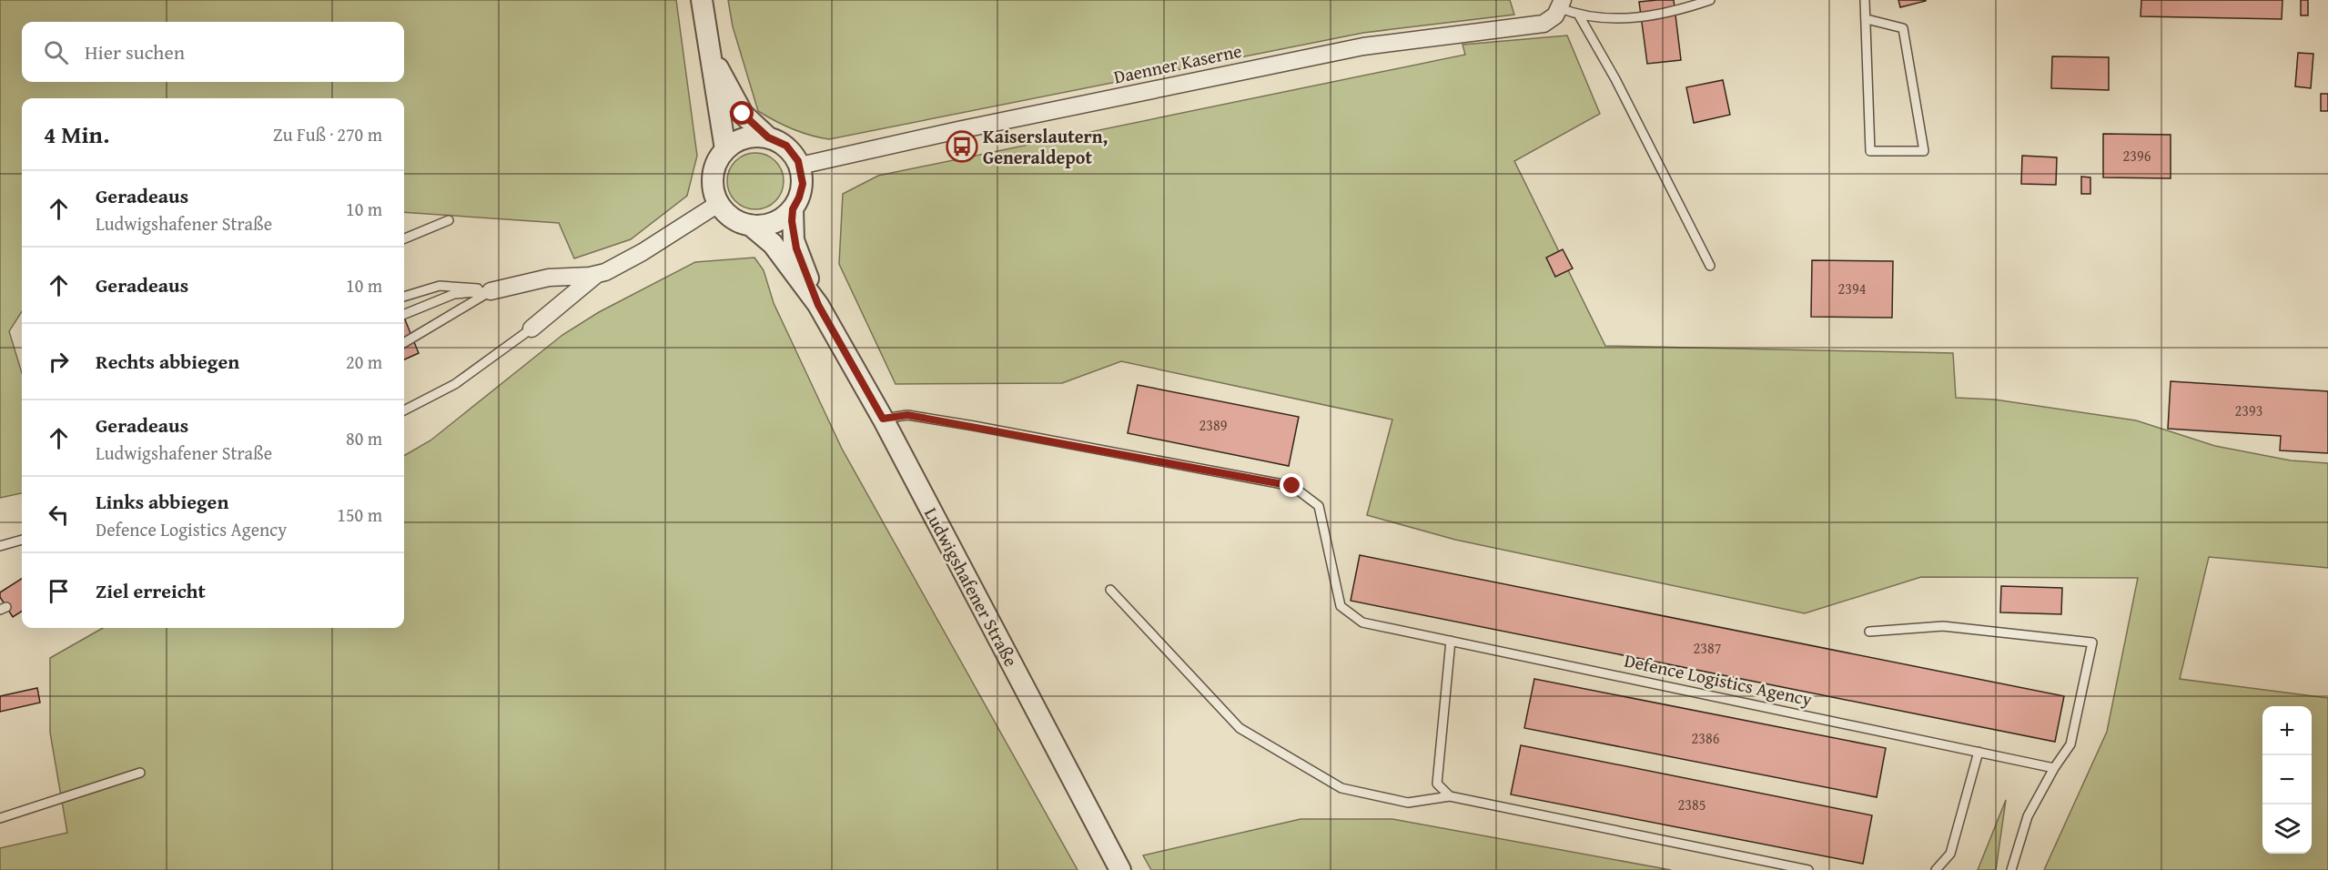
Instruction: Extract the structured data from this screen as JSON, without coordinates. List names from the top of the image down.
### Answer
{
  "streets": {
    "street": ["Daenner Kaserne", "Ludwigshafener Straße"],
    "lane": ["Defence Logistics Agency"]
  },
  "crossings": [
    ["Daenner Kaserne", "Ludwigshafener Straße"],
    ["Ludwigshafener Straße", "Defence Logistics Agency"]
  ],
  "places": {
    "bus stop": ["Kaiserslautern, Generaldepot"]
  },
  "house_numbers": [
    "2396",
    "2394",
    "2393",
    "2389",
    "2387",
    "2386",
    "2385"
  ],
  "page": {
    "search": "Hier suchen",
    "heading": ["4 Min.", "Zu Fuß · 270 m"],
    "list": [
      ["Geradeaus", "Ludwigshafener Straße", "10 m"],
      ["Geradeaus", "10 m"],
      ["Rechts abbiegen", "20 m"],
      ["Geradeaus", "Ludwigshafener Straße", "80 m"],
      ["Links abbiegen", "Defence Logistics Agency", "150 m"],
      "Ziel erreicht"
    ],
    "map_buttons": ["+", "−"]
  }
}
